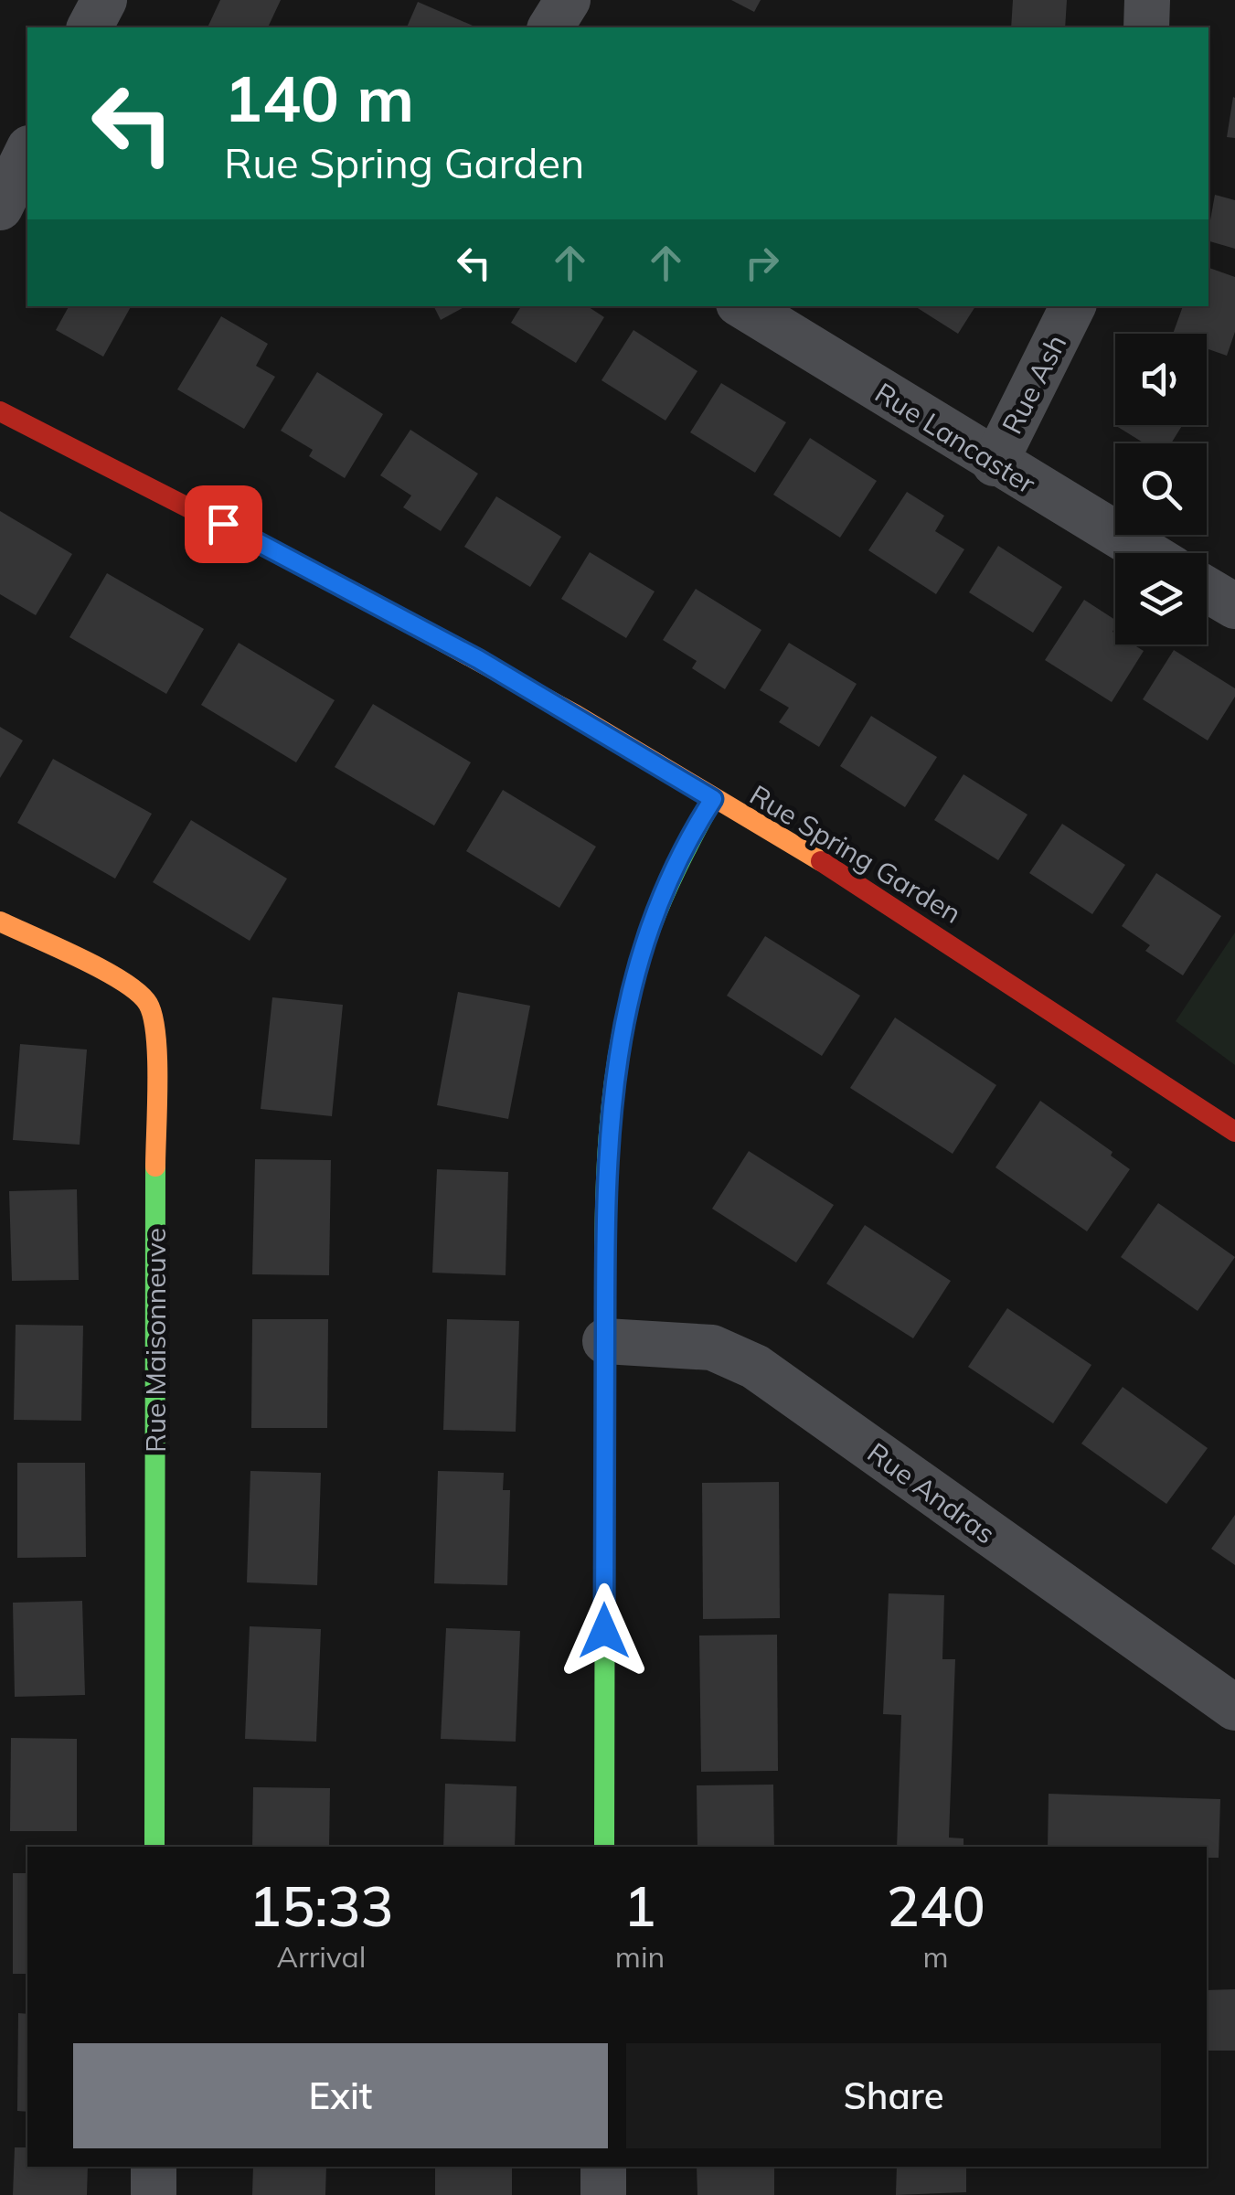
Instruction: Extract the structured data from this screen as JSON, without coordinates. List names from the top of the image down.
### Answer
{
  "streets": {
    "street": [
      "Rue Ash",
      "Rue Lancaster",
      "Rue Spring Garden",
      "Rue Maisonneuve",
      "Rue Andras"
    ]
  },
  "crossings": [
    ["Rue Ash", "Rue Lancaster"]
  ],
  "page": {
    "turn": ["140 m", "Rue Spring Garden"],
    "eta": [
      "15:33",
      "Arrival",
      "1",
      "min",
      "240",
      "m"
    ],
    "buttons": ["Exit", "Share"]
  }
}
